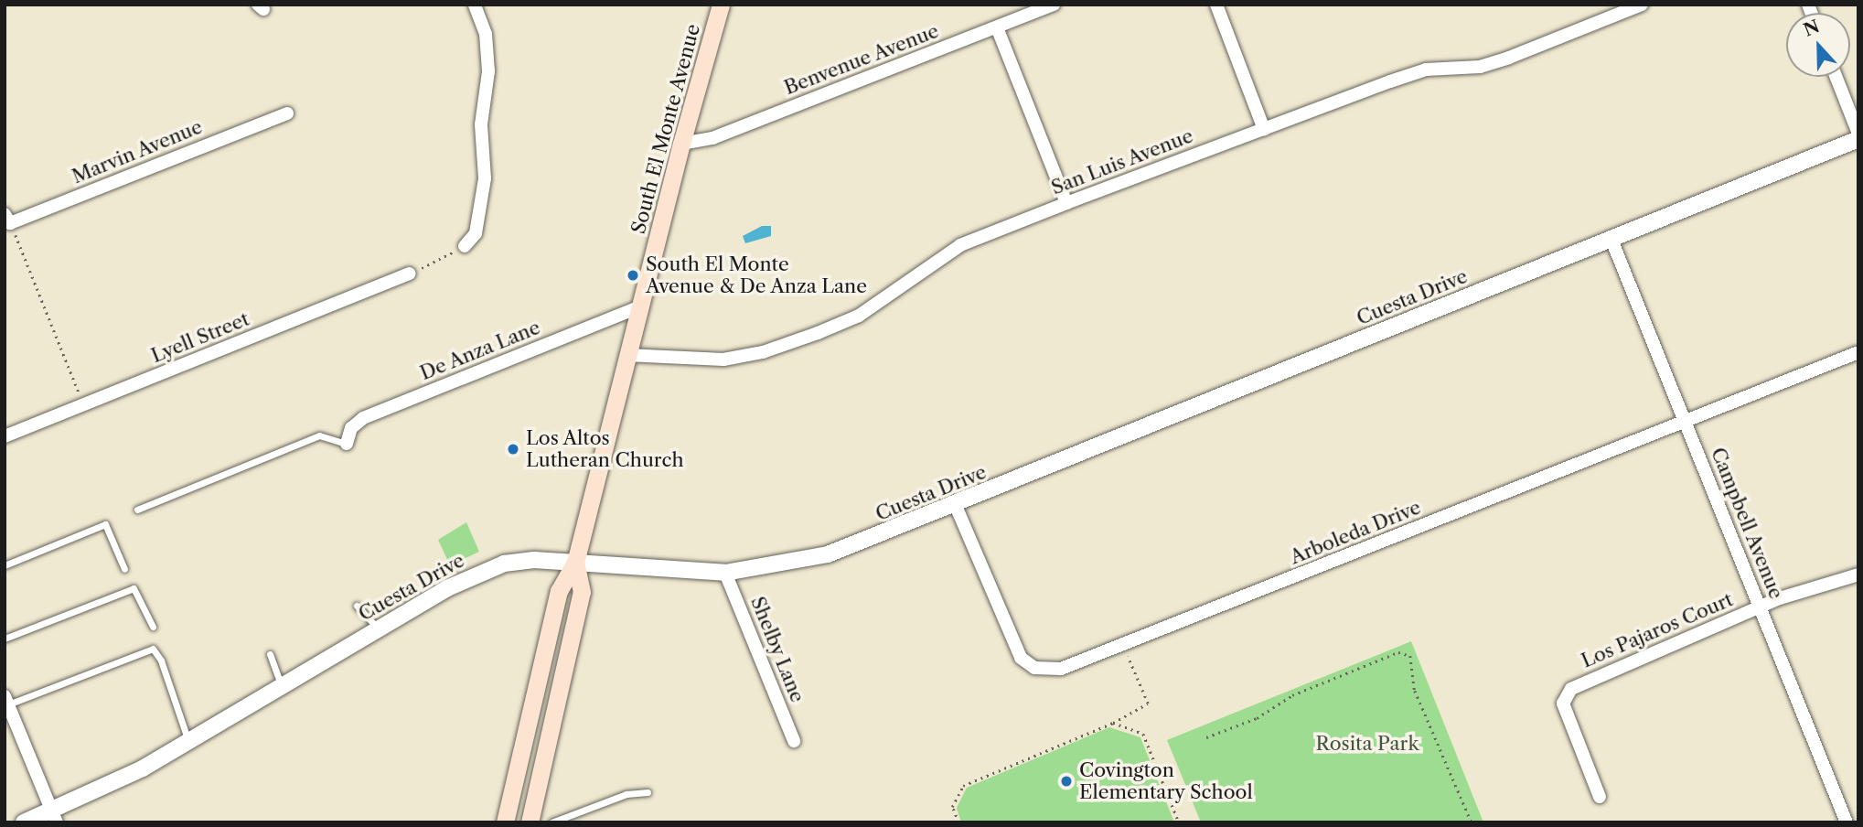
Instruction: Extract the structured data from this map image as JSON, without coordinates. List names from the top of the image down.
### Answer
{
  "streets": {
    "main road": ["South El Monte Avenue"],
    "street": [
      "Benvenue Avenue",
      "Marvin Avenue",
      "San Luis Avenue",
      "Cuesta Drive",
      "Lyell Street",
      "De Anza Lane",
      "Campbell Avenue",
      "Arboleda Drive",
      "Los Pajaros Court",
      "Shelby Lane"
    ]
  },
  "crossings": [
    ["Benvenue Avenue", "South El Monte Avenue"],
    ["South El Monte Avenue", "San Luis Avenue"],
    ["South El Monte Avenue", "Cuesta Drive"],
    ["South El Monte Avenue", "De Anza Lane"],
    ["Cuesta Drive", "Campbell Avenue"],
    ["Cuesta Drive", "Arboleda Drive"],
    ["Cuesta Drive", "Shelby Lane"],
    ["Campbell Avenue", "Arboleda Drive"],
    ["Campbell Avenue", "Los Pajaros Court"]
  ],
  "parks": ["Rosita Park"],
  "places": ["South El Monte Avenue & De Anza Lane", "Los Altos Lutheran Church", "Covington Elementary School"],
  "north": "top"
}
